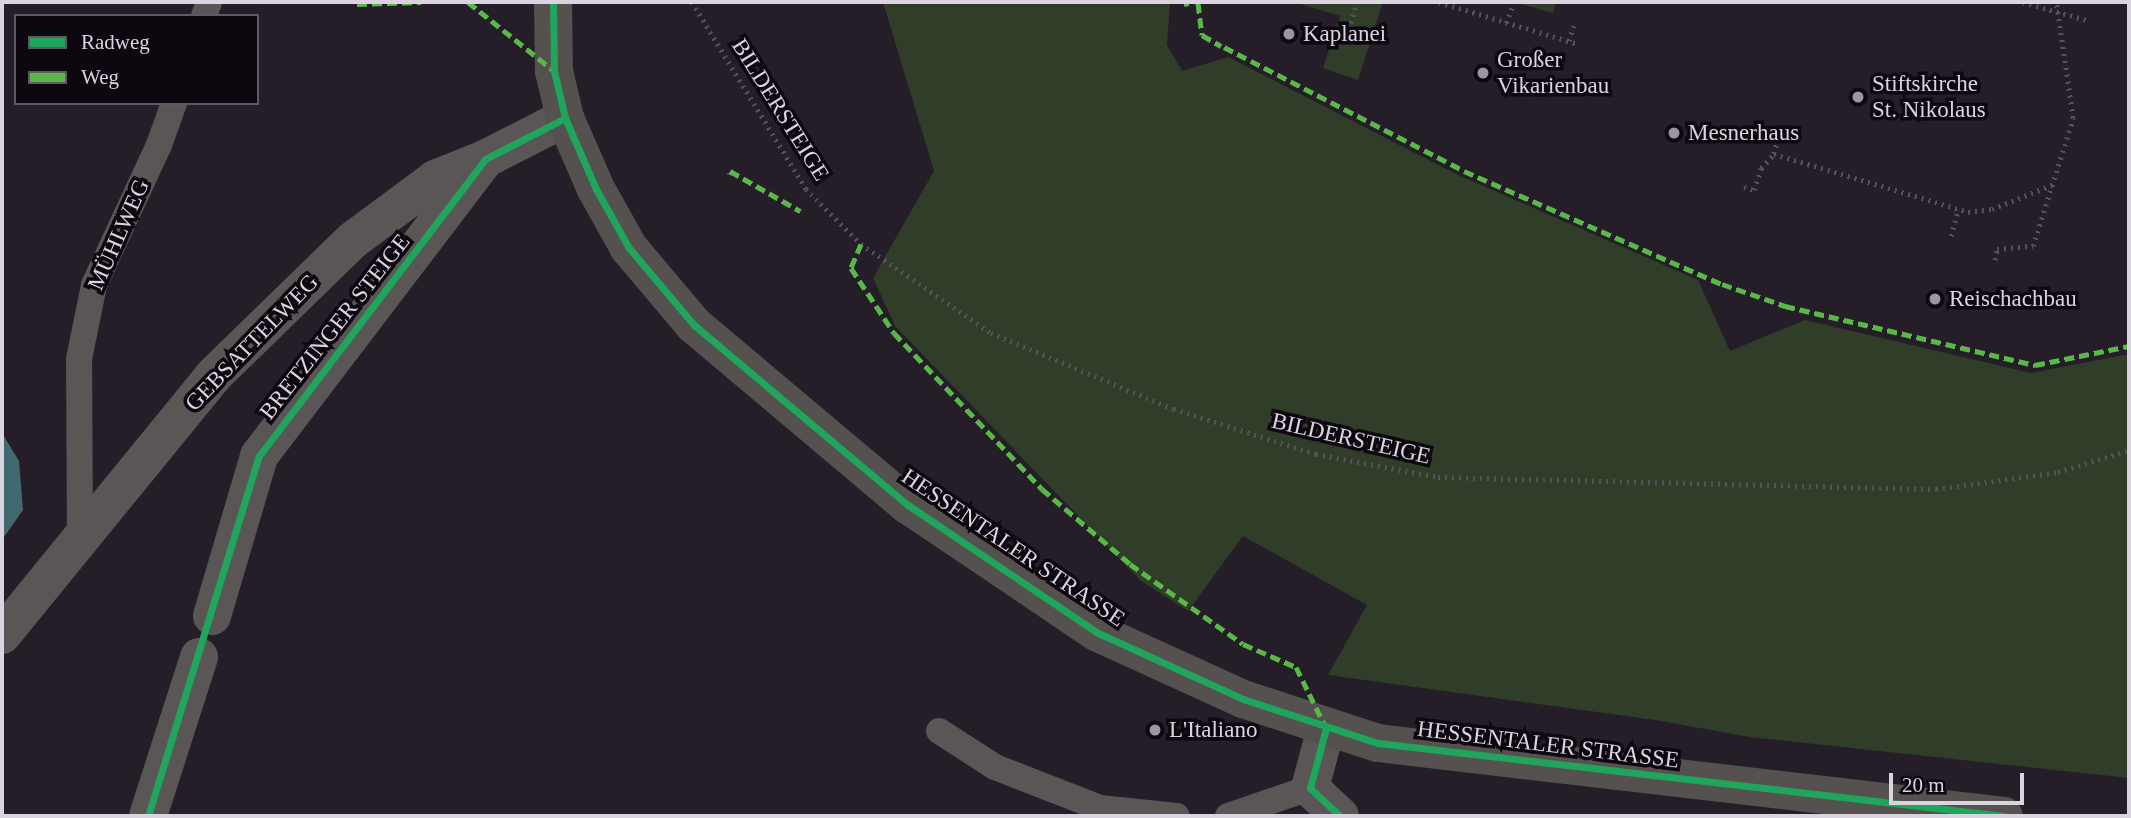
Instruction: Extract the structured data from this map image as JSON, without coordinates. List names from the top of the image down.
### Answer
{
  "streets": {
    "main road": ["HESSENTALER STRASSE"],
    "street": ["BRETZINGER STEIGE", "GEBSATTELWEG"],
    "lane": ["MÜHLWEG"],
    "path": ["BILDERSTEIGE"]
  },
  "crossings": [
    ["MÜHLWEG", "GEBSATTELWEG"],
    ["BRETZINGER STEIGE", "GEBSATTELWEG"],
    ["BRETZINGER STEIGE", "HESSENTALER STRASSE"]
  ],
  "places": [
    "Kaplanei",
    "Großer Vikarienbau",
    "Stiftskirche St. Nikolaus",
    "Mesnerhaus",
    "Reischachbau",
    "L'Italiano"
  ],
  "legend": ["Radweg", "Weg"],
  "scale_bar": "20 m"
}
